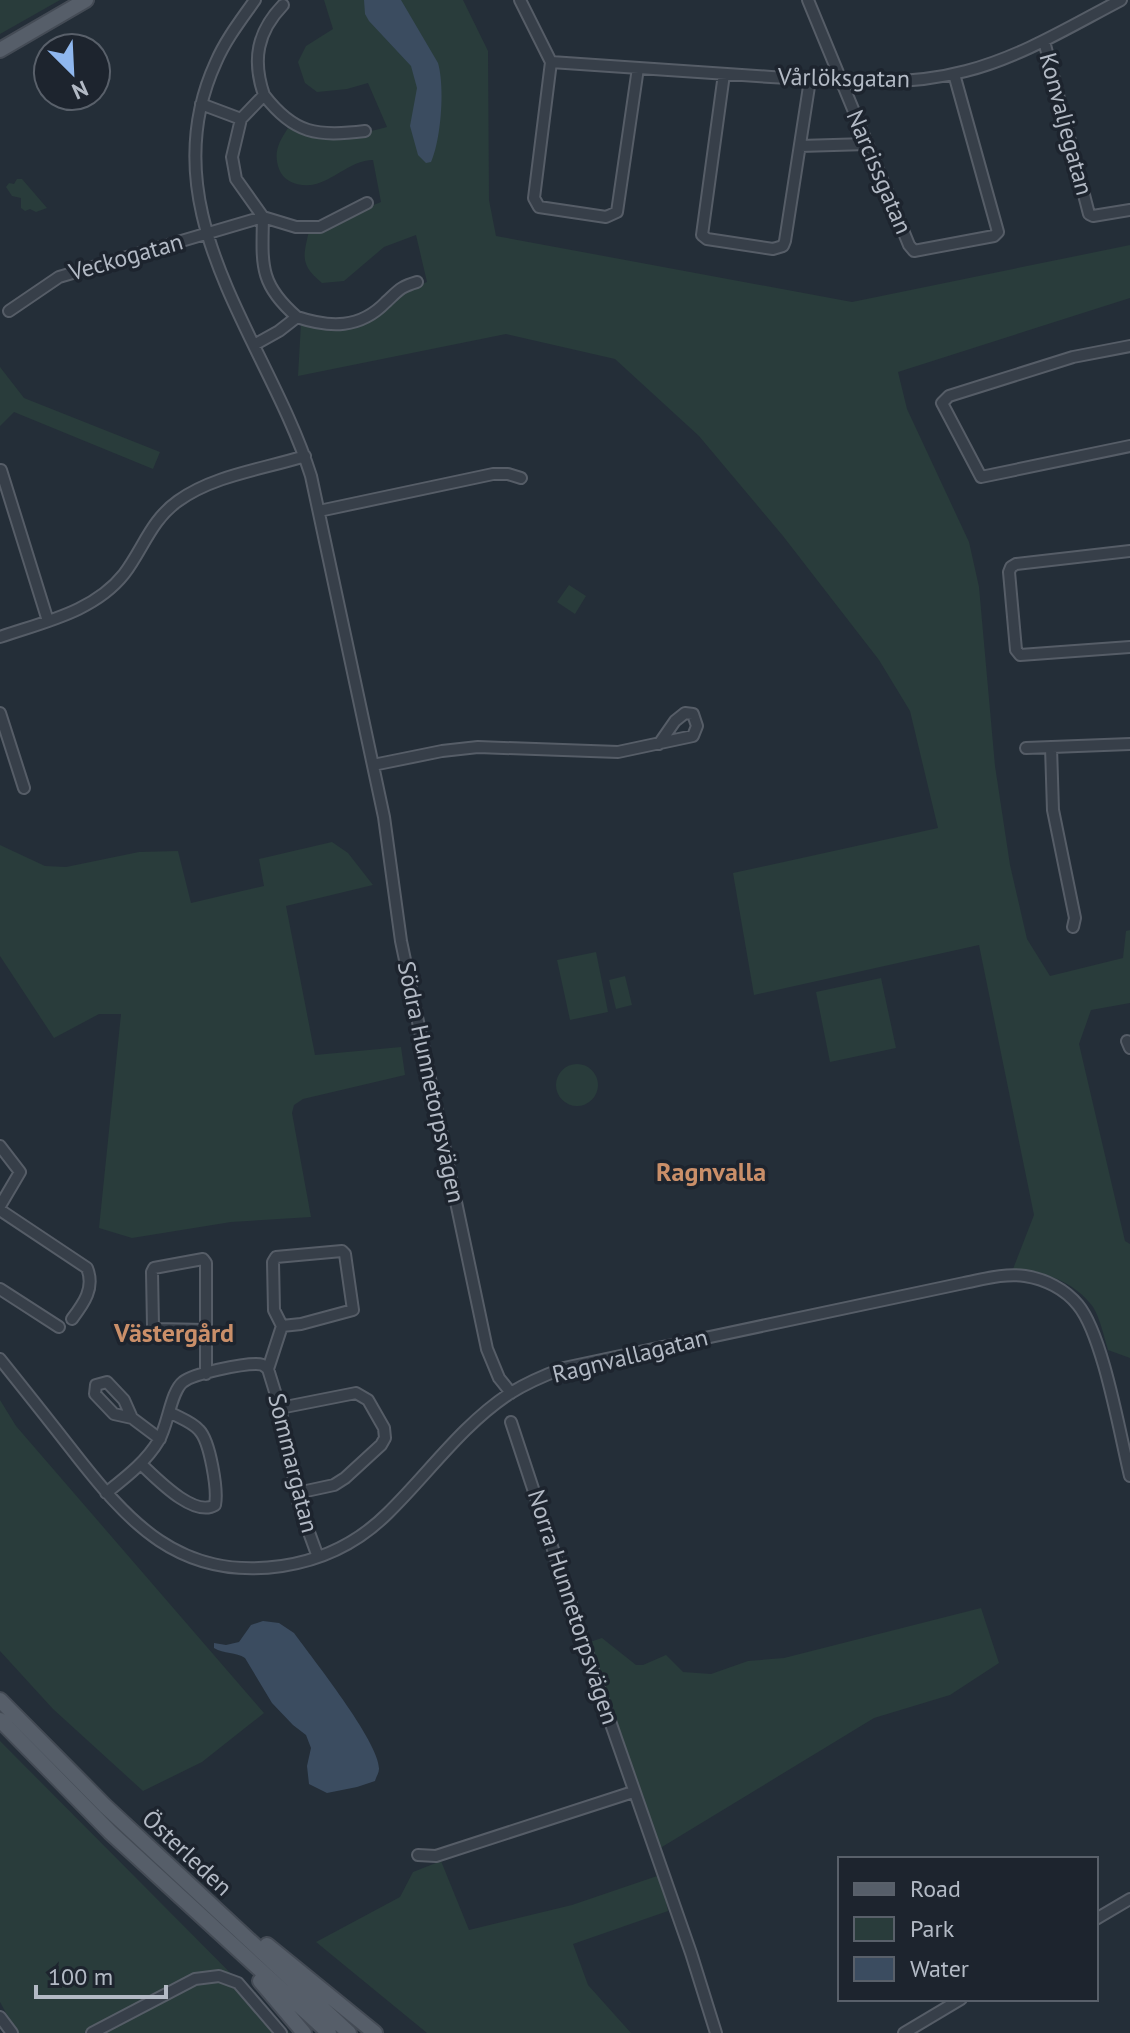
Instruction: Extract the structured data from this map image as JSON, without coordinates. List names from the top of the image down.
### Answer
{
  "streets": {
    "main road": ["Österleden"],
    "street": [
      "Vårlöksgatan",
      "Konvaljegatan",
      "Narcissgatan",
      "Veckogatan",
      "Södra Hunnetorpsvägen",
      "Ragnvallagatan",
      "Sommargatan",
      "Norra Hunnetorpsvägen"
    ]
  },
  "crossings": [
    ["Vårlöksgatan", "Konvaljegatan"],
    ["Vårlöksgatan", "Narcissgatan"],
    ["Veckogatan", "Södra Hunnetorpsvägen"],
    ["Södra Hunnetorpsvägen", "Ragnvallagatan"],
    ["Ragnvallagatan", "Sommargatan"]
  ],
  "districts": ["Ragnvalla", "Västergård"],
  "legend": ["Road", "Park", "Water"],
  "scale_bar": "100 m",
  "north": "bottom right"
}
